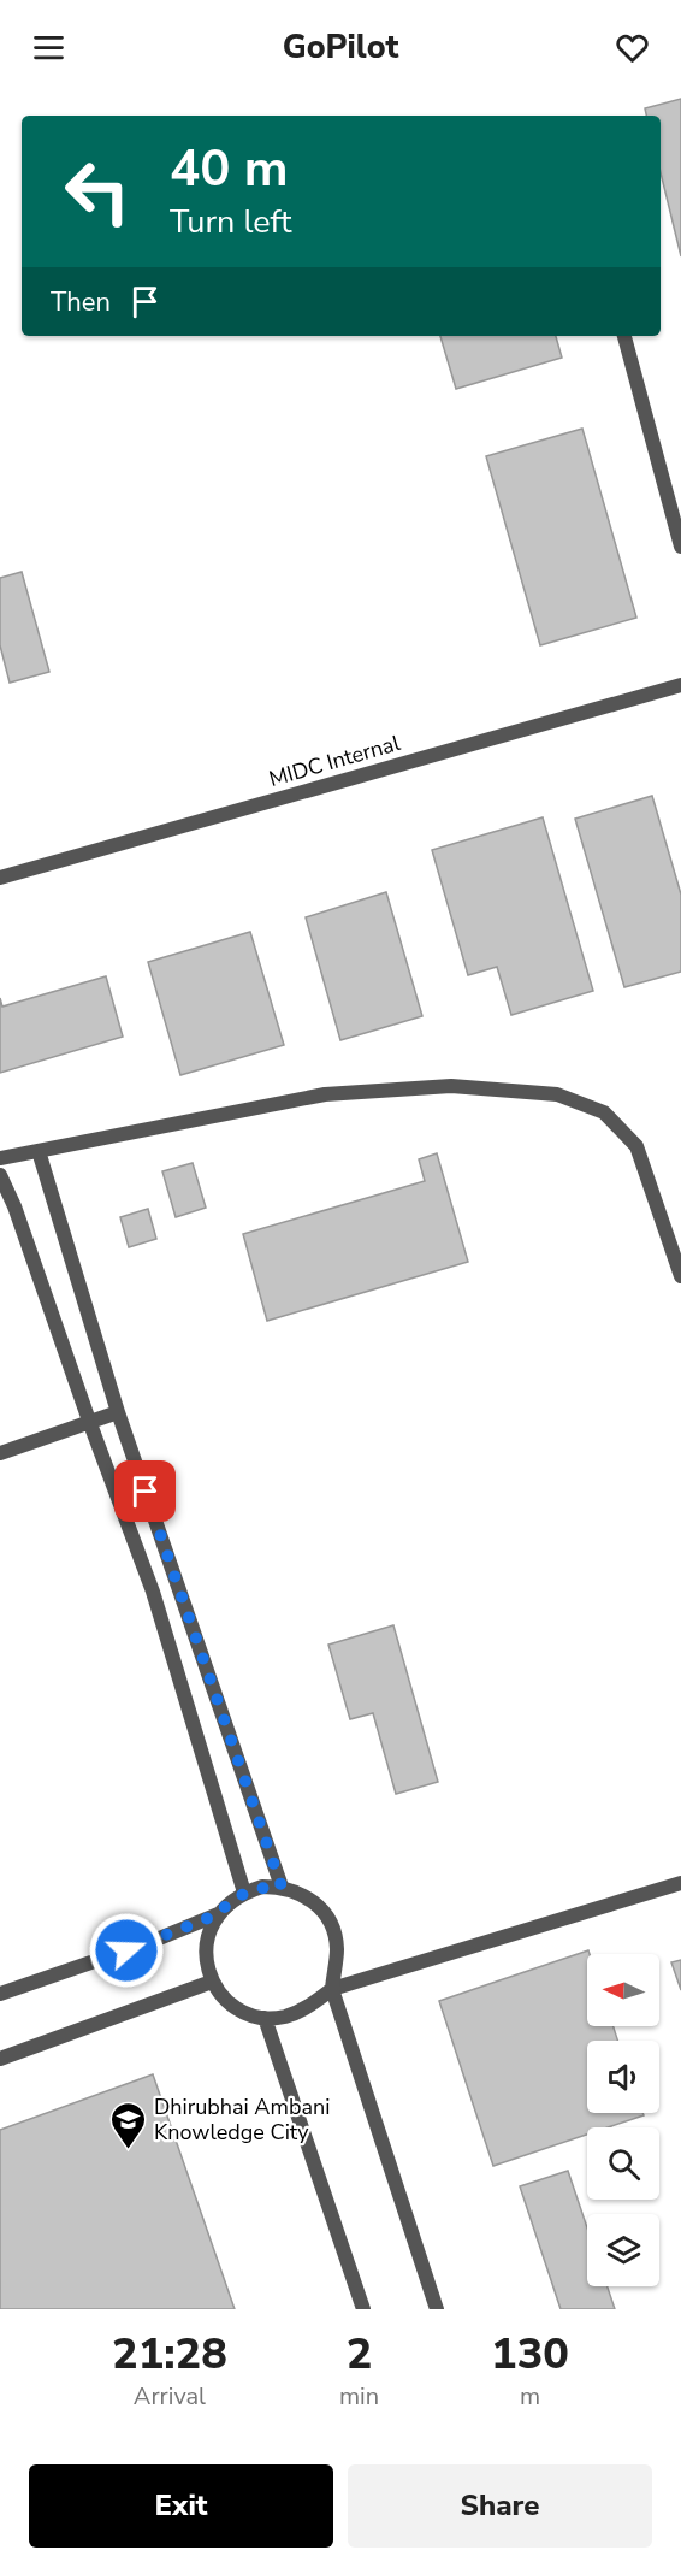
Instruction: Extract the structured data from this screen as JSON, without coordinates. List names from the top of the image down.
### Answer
{
  "streets": {
    "street": ["MIDC Internal"]
  },
  "places": {
    "school or university": ["Dhirubhai Ambani Knowledge City"]
  },
  "north": "left",
  "page": {
    "header": "GoPilot",
    "turn": ["40 m", "Turn left"],
    "then": "Then",
    "eta": [
      "21:28",
      "Arrival",
      "2",
      "min",
      "130",
      "m"
    ],
    "buttons": ["Exit", "Share"]
  }
}
